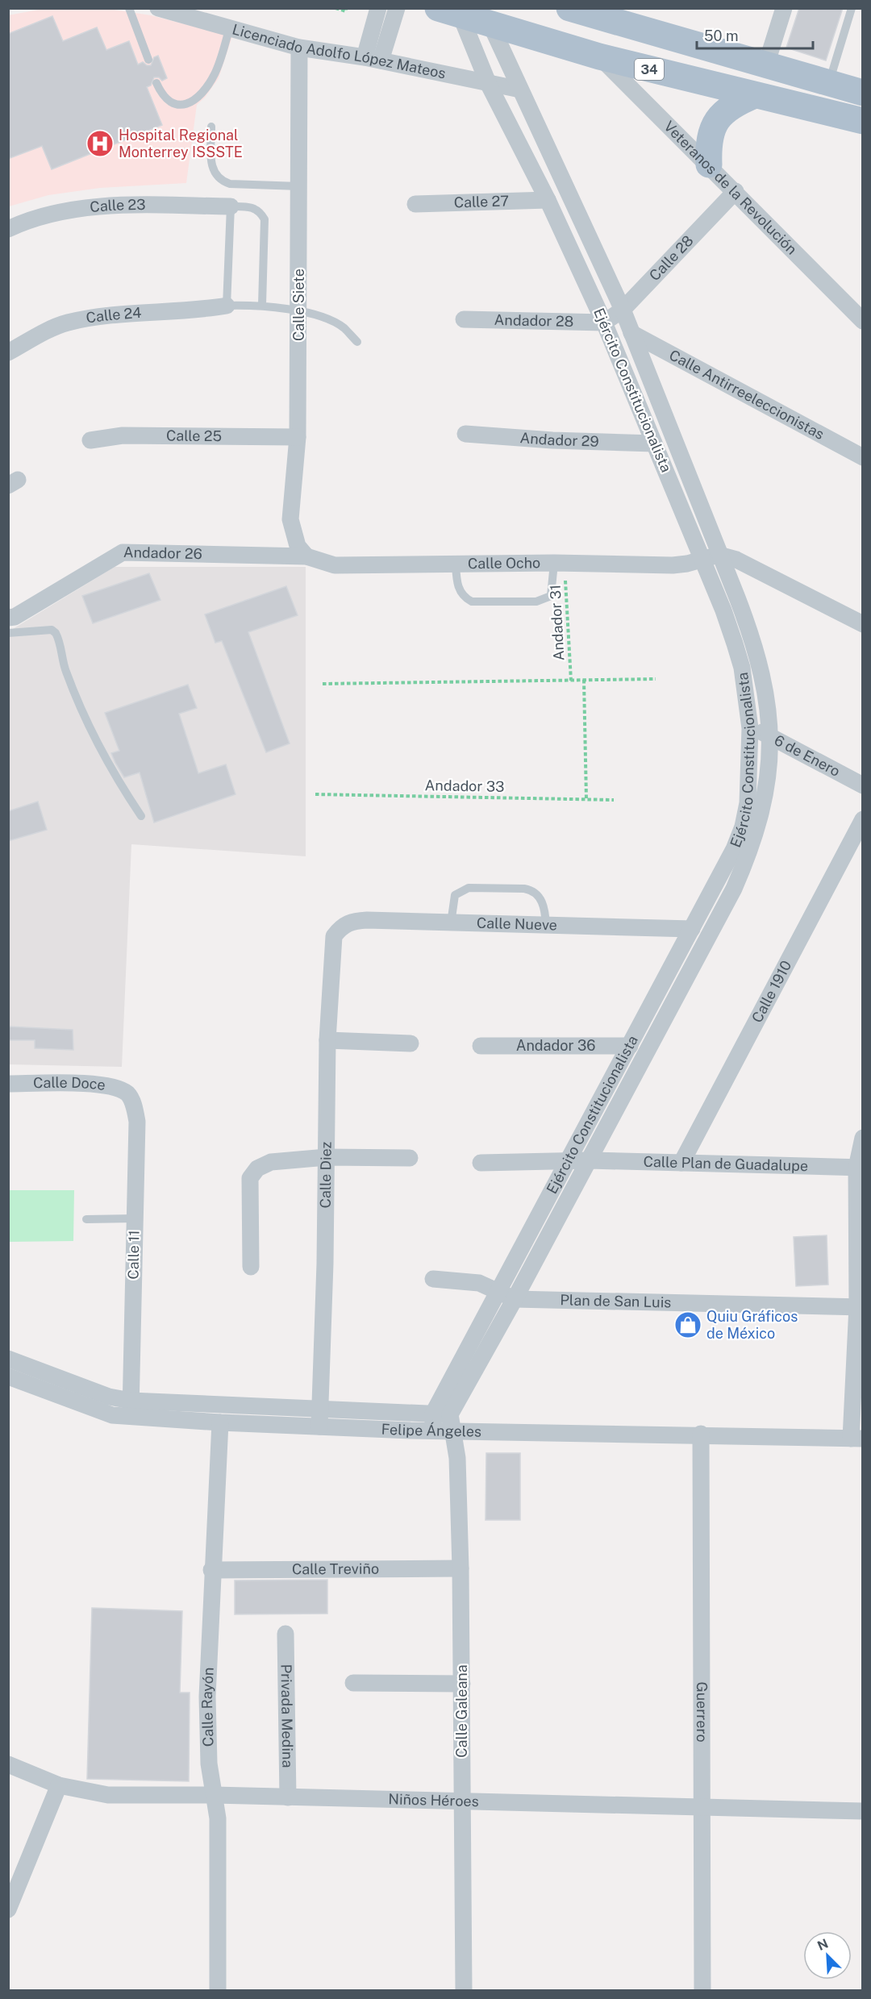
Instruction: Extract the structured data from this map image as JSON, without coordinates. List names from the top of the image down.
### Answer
{
  "streets": {
    "main road": ["34"],
    "street": [
      "Licenciado Adolfo López Mateos",
      "Veteranos de la Revolución",
      "Calle 27",
      "Calle 23",
      "Calle 28",
      "Calle Siete",
      "Calle 24",
      "Andador 28",
      "Ejército Constitucionalista",
      "Calle Antirreeleccionistas",
      "Calle 25",
      "Andador 29",
      "Andador 26",
      "Calle Ocho",
      "6 de Enero",
      "Calle Nueve",
      "Calle 1910",
      "Andador 36",
      "Calle Doce",
      "Calle Plan de Guadalupe",
      "Calle Diez",
      "Calle 11",
      "Plan de San Luis",
      "Felipe Ángeles",
      "Calle Treviño",
      "Calle Rayón",
      "Calle Galeana",
      "Guerrero",
      "Privada Medina",
      "Niños Héroes"
    ],
    "path": ["Andador 31", "Andador 33"]
  },
  "crossings": [
    ["Licenciado Adolfo López Mateos", "Calle Siete"],
    ["Licenciado Adolfo López Mateos", "Ejército Constitucionalista"],
    ["34", "Veteranos de la Revolución"],
    ["34", "Ejército Constitucionalista"],
    ["Veteranos de la Revolución", "Calle 28"],
    ["Calle 27", "Ejército Constitucionalista"],
    ["Calle 28", "Andador 28"],
    ["Calle 28", "Ejército Constitucionalista"],
    ["Calle Siete", "Calle 25"],
    ["Calle Siete", "Andador 26"],
    ["Calle Siete", "Calle Ocho"],
    ["Andador 28", "Ejército Constitucionalista"],
    ["Ejército Constitucionalista", "Calle Antirreeleccionistas"],
    ["Ejército Constitucionalista", "Andador 29"],
    ["Ejército Constitucionalista", "Calle Ocho"],
    ["Ejército Constitucionalista", "6 de Enero"],
    ["Ejército Constitucionalista", "Calle Nueve"],
    ["Ejército Constitucionalista", "Andador 36"],
    ["Ejército Constitucionalista", "Calle Plan de Guadalupe"],
    ["Ejército Constitucionalista", "Plan de San Luis"],
    ["Ejército Constitucionalista", "Felipe Ángeles"],
    ["Andador 26", "Calle Ocho"],
    ["Calle Ocho", "Andador 31"],
    ["Calle Nueve", "Calle Diez"],
    ["Calle 1910", "Calle Plan de Guadalupe"],
    ["Calle Doce", "Calle 11"],
    ["Calle Diez", "Felipe Ángeles"],
    ["Calle 11", "Felipe Ángeles"],
    ["Felipe Ángeles", "Calle Rayón"],
    ["Felipe Ángeles", "Calle Galeana"],
    ["Felipe Ángeles", "Guerrero"],
    ["Calle Treviño", "Calle Rayón"],
    ["Calle Treviño", "Calle Galeana"],
    ["Calle Rayón", "Niños Héroes"],
    ["Calle Galeana", "Niños Héroes"],
    ["Guerrero", "Niños Héroes"],
    ["Privada Medina", "Niños Héroes"]
  ],
  "places": {
    "hospital": ["Hospital Regional Monterrey ISSSTE"],
    "shop": ["Quiu Gráficos de México"]
  },
  "scale_bar": "50 m",
  "north": "top left"
}
